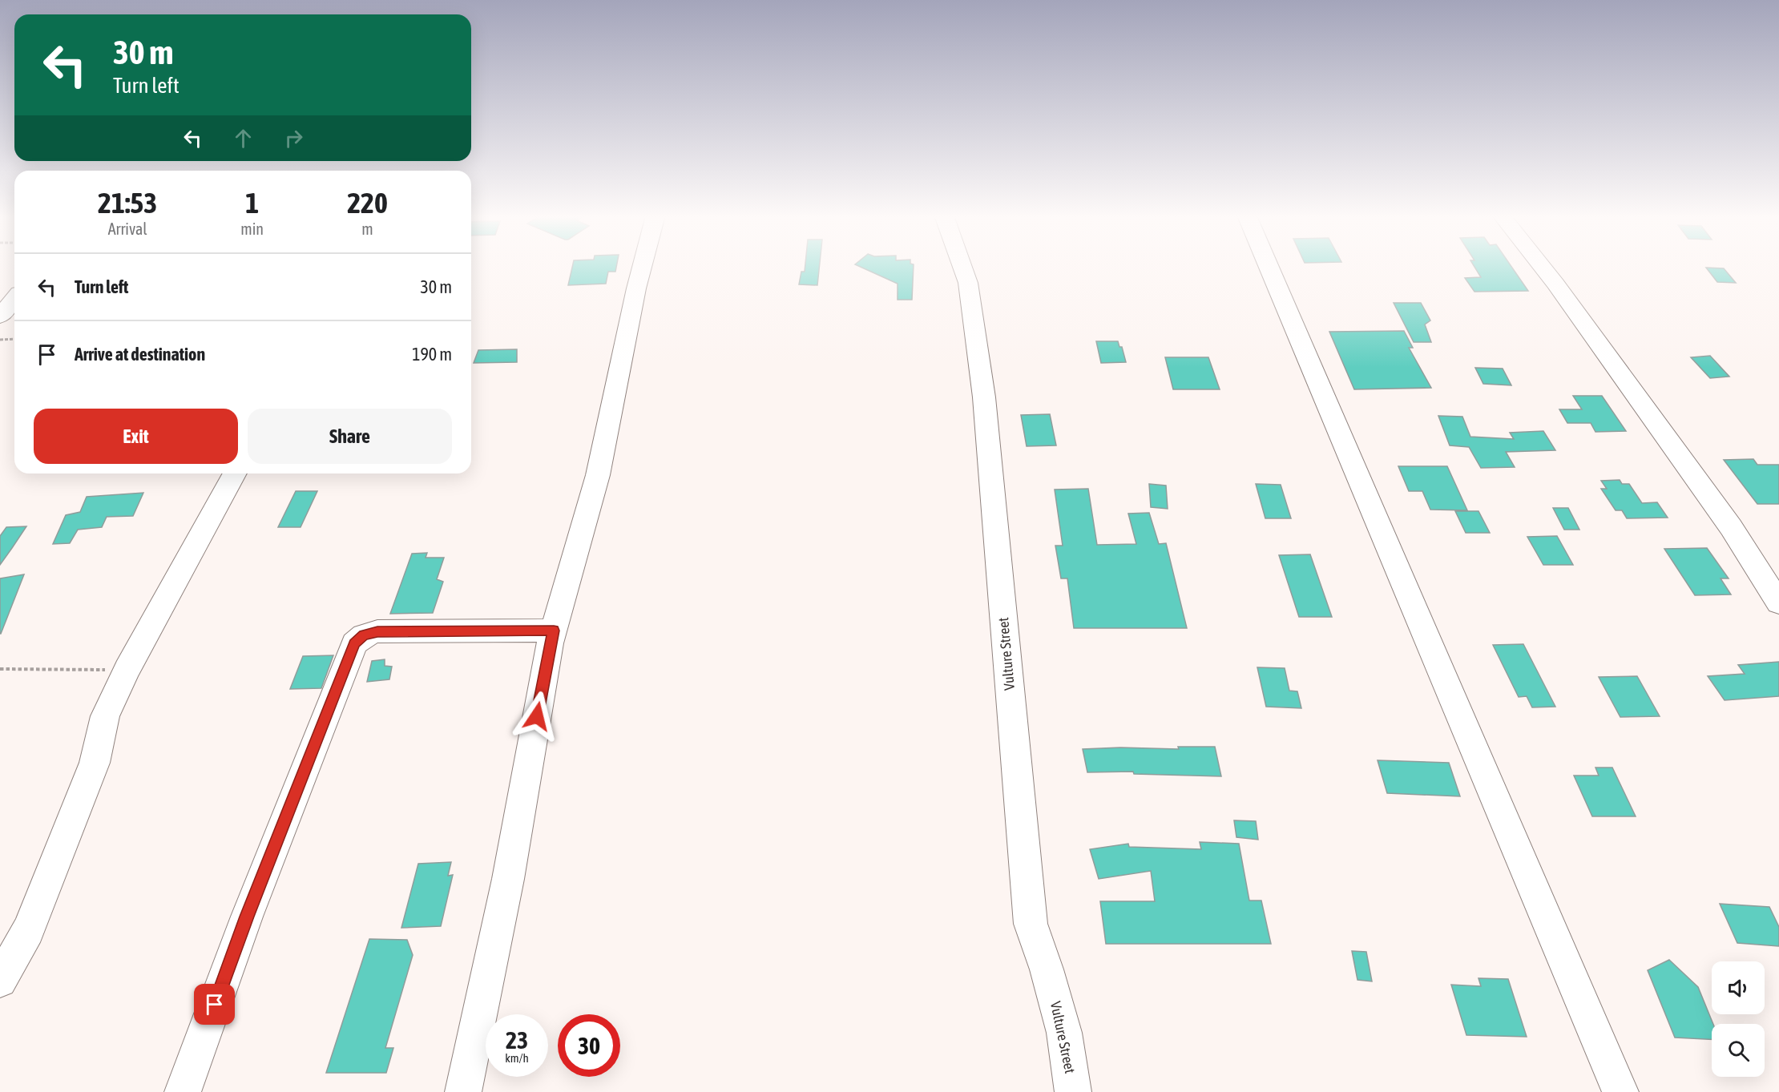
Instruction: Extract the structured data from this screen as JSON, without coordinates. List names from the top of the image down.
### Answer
{
  "streets": {
    "street": ["Vulture Street"]
  },
  "page": {
    "turn": ["30 m", "Turn left"],
    "eta": [
      "21:53",
      "Arrival",
      "1",
      "min",
      "220",
      "m"
    ],
    "list": [
      {
        "name": "Turn left",
        "value": "30 m"
      },
      {
        "name": "Arrive at destination",
        "value": "190 m"
      }
    ],
    "buttons": ["Exit", "Share"],
    "speed": "23 km/h",
    "limit": "30"
  }
}
